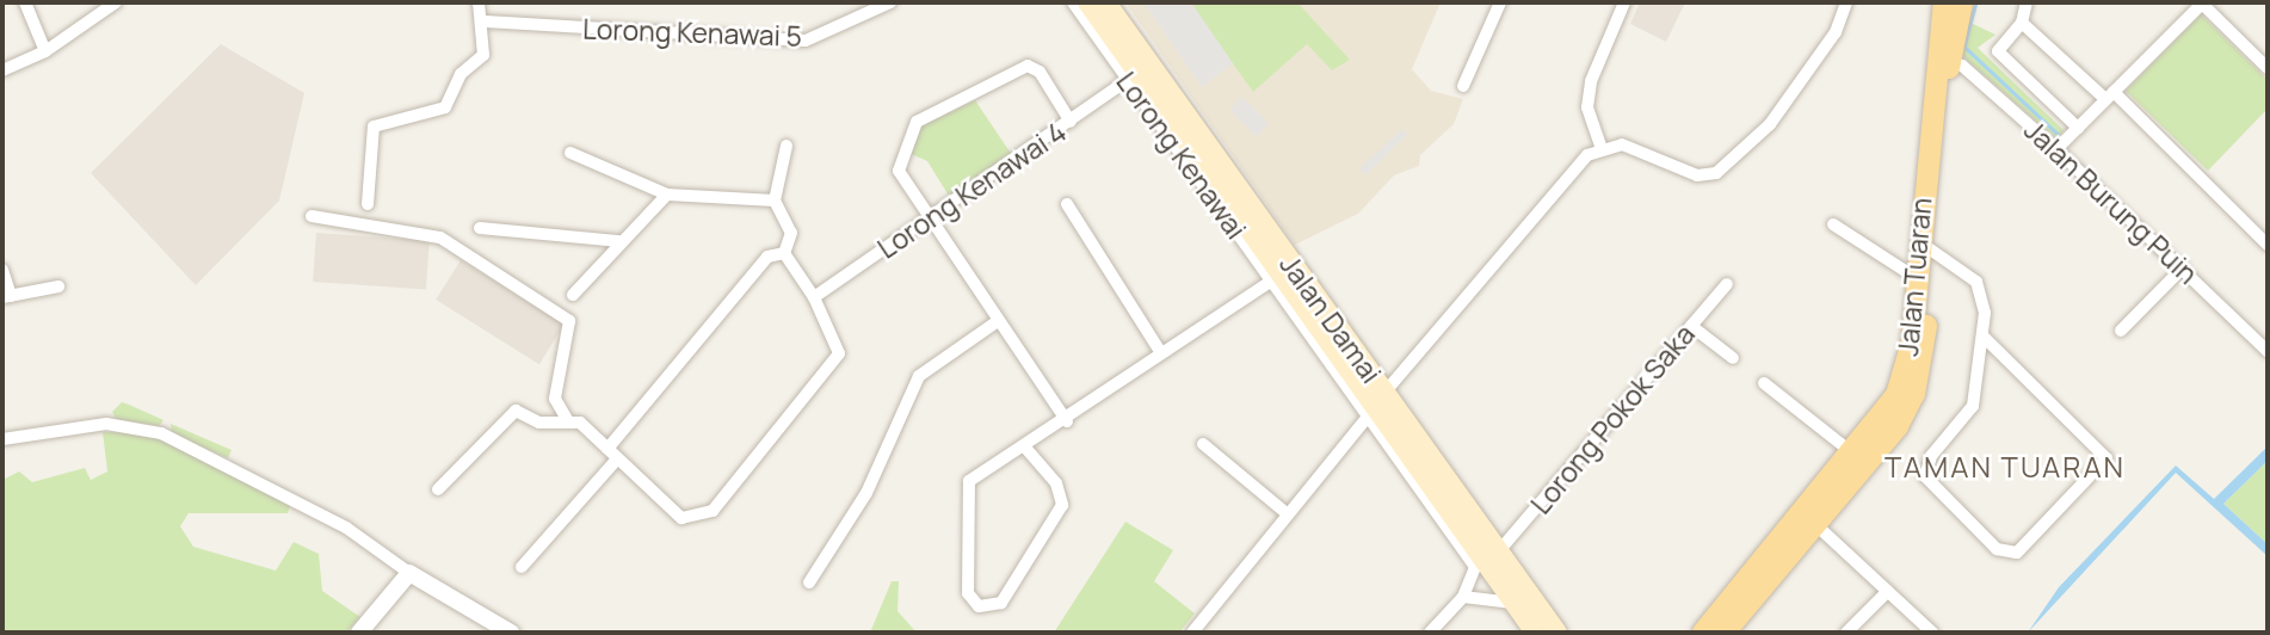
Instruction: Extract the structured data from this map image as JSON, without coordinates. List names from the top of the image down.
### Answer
{
  "streets": {
    "main road": ["Jalan Tuaran", "Jalan Damai"],
    "street": [
      "Lorong Kenawai 5",
      "Lorong Kenawai",
      "Lorong Kenawai 4",
      "Jalan Burung Puin",
      "Lorong Pokok Saka"
    ]
  },
  "crossings": [
    ["Lorong Kenawai", "Lorong Kenawai 4"],
    ["Jalan Burung Puin", "Jalan Tuaran"],
    ["Jalan Damai", "Lorong Pokok Saka"]
  ],
  "districts": ["TAMAN TUARAN"]
}
